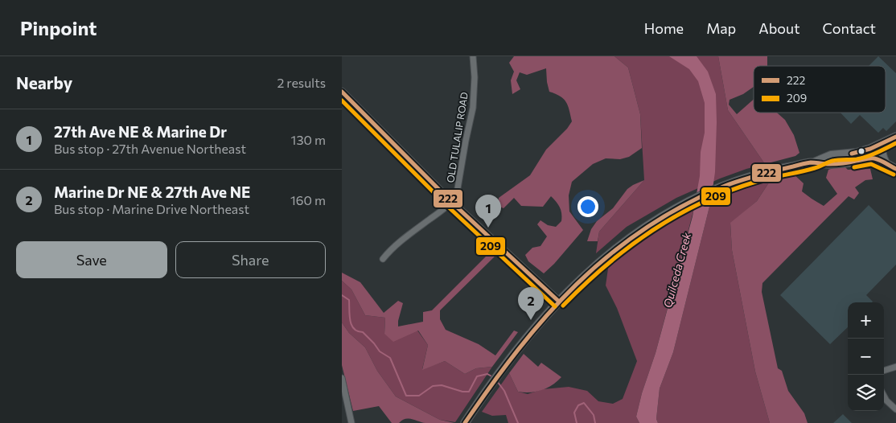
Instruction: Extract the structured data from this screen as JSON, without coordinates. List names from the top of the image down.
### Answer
{
  "streets": {
    "street": ["OLD TULALIP ROAD"]
  },
  "water": ["Quilceda Creek"],
  "lines": ["transit line 222", "transit line 209"],
  "legend": ["222", "209"],
  "page": {
    "header": "Pinpoint",
    "nav": [
      "Home",
      "Map",
      "About",
      "Contact"
    ],
    "heading": ["Nearby", "2 results"],
    "list": [
      {
        "mark": "1",
        "name": "27th Ave NE & Marine Dr",
        "note": "Bus stop · 27th Avenue Northeast",
        "value": "130 m"
      },
      {
        "mark": "2",
        "name": "Marine Dr NE & 27th Ave NE",
        "note": "Bus stop · Marine Drive Northeast",
        "value": "160 m"
      }
    ],
    "pins": ["1", "2"],
    "buttons": ["Save", "Share"],
    "map_buttons": ["+", "−"]
  }
}
